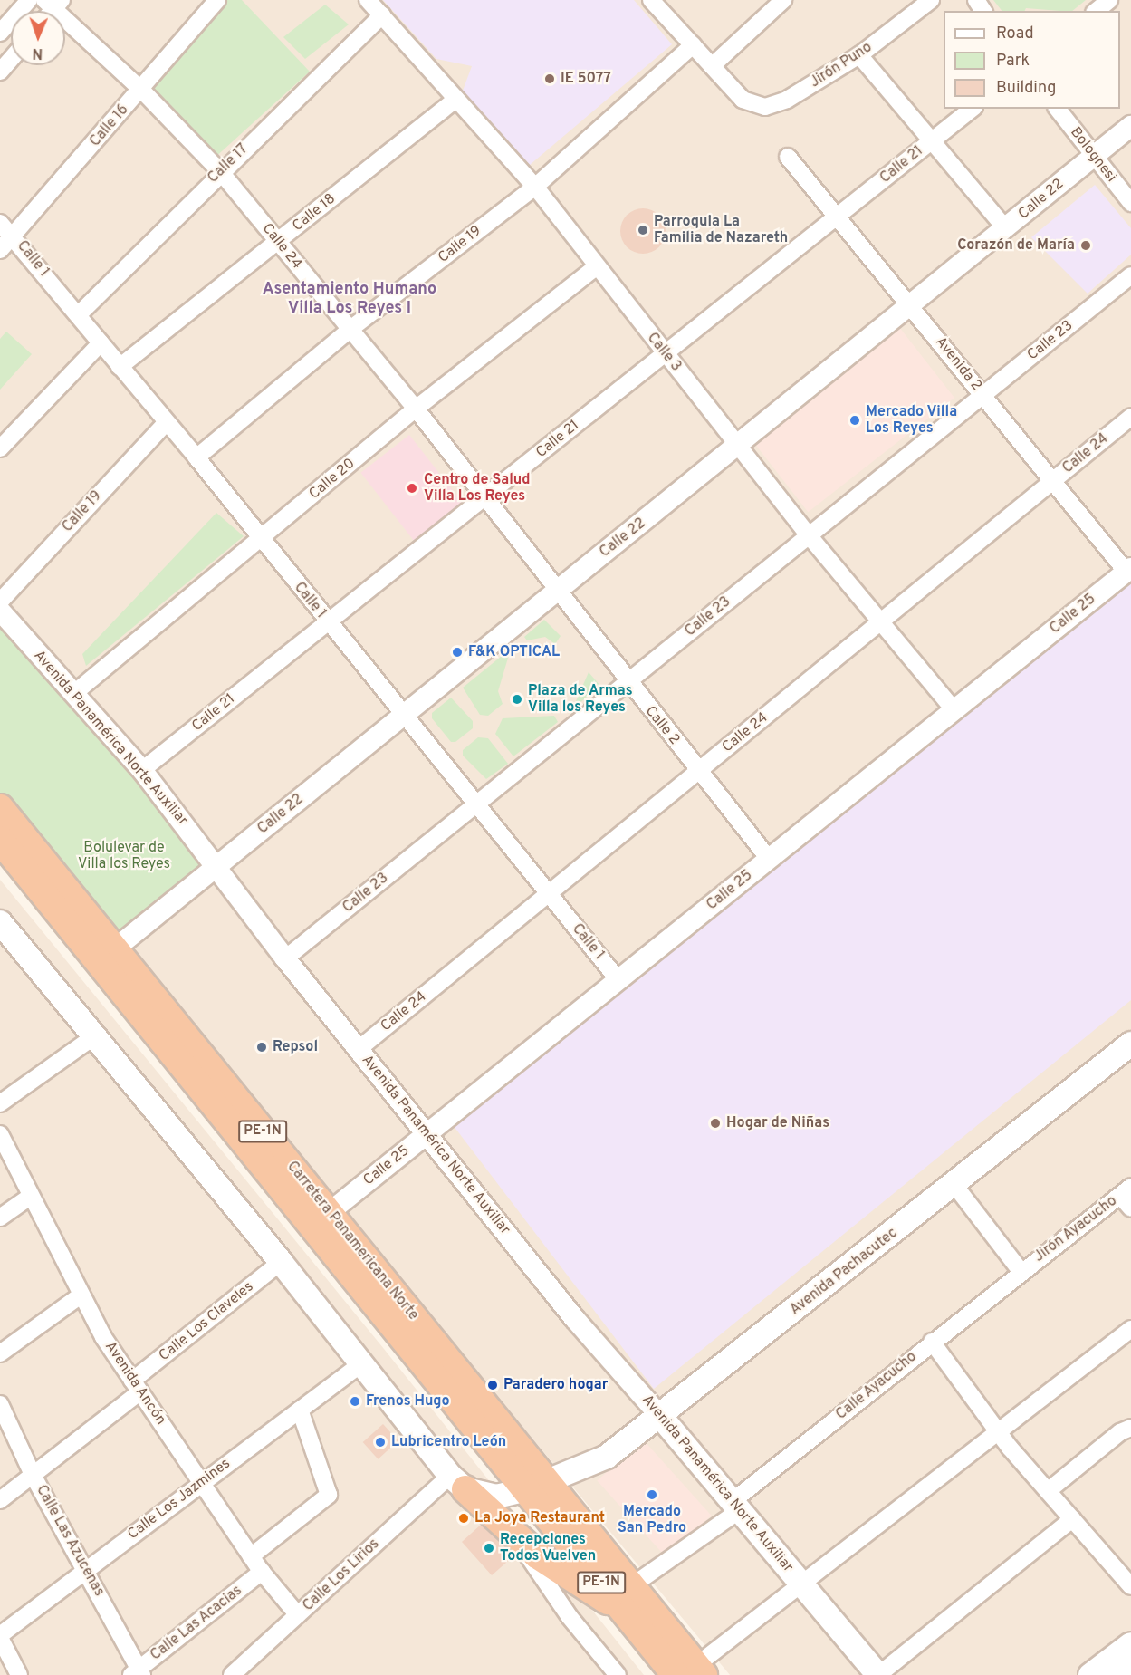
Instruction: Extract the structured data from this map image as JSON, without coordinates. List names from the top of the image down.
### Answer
{
  "streets": {
    "highway": ["PE-1N", "Carretera Panamericana Norte"],
    "main road": ["Avenida Panamérica Norte Auxiliar", "Avenida Pachacutec"],
    "street": [
      "Jirón Puno",
      "Calle 16",
      "Bolognesi",
      "Calle 17",
      "Calle 21",
      "Calle 22",
      "Calle 18",
      "Calle 19",
      "Calle 24",
      "Calle 1",
      "Calle 23",
      "Calle 3",
      "Avenida 2",
      "Calle 20",
      "Calle 25",
      "Calle 2",
      "Jirón Ayacucho",
      "Calle Los Claveles",
      "Avenida Ancón",
      "Calle Ayacucho",
      "Calle Los Jazmines",
      "Calle Las Azucenas",
      "Calle Los Lirios",
      "Calle Las Acacias"
    ]
  },
  "crossings": [
    ["Calle 16", "Calle 24"],
    ["Calle 16", "Calle 1"],
    ["Bolognesi", "Calle 22"],
    ["Calle 17", "Calle 24"],
    ["Calle 17", "Calle 1"],
    ["Calle 17", "Calle 3"],
    ["Calle 21", "Calle 24"],
    ["Calle 21", "Calle 1"],
    ["Calle 21", "Calle 3"],
    ["Calle 21", "Avenida 2"],
    ["Calle 21", "Avenida Panamérica Norte Auxiliar"],
    ["Calle 22", "Calle 24"],
    ["Calle 22", "Calle 1"],
    ["Calle 22", "Calle 3"],
    ["Calle 22", "Avenida 2"],
    ["Calle 22", "Calle 2"],
    ["Calle 22", "Avenida Panamérica Norte Auxiliar"],
    ["Calle 22", "Carretera Panamericana Norte"],
    ["Calle 18", "Calle 24"],
    ["Calle 18", "Calle 1"],
    ["Calle 18", "Calle 3"],
    ["Calle 19", "Calle 24"],
    ["Calle 19", "Calle 1"],
    ["Calle 19", "Calle 3"],
    ["Calle 24", "Calle 1"],
    ["Calle 24", "Calle 3"],
    ["Calle 24", "Avenida 2"],
    ["Calle 24", "Calle 20"],
    ["Calle 24", "Calle 2"],
    ["Calle 24", "Avenida Panamérica Norte Auxiliar"],
    ["Calle 1", "Calle 23"],
    ["Calle 1", "Calle 20"],
    ["Calle 1", "Calle 25"],
    ["Calle 23", "Calle 3"],
    ["Calle 23", "Avenida 2"],
    ["Calle 23", "Calle 2"],
    ["Calle 23", "Avenida Panamérica Norte Auxiliar"],
    ["Calle 3", "Calle 20"],
    ["Calle 3", "Calle 25"],
    ["Avenida 2", "Calle 25"],
    ["Calle 20", "Avenida Panamérica Norte Auxiliar"],
    ["Calle 25", "Calle 2"],
    ["Calle 25", "Avenida Panamérica Norte Auxiliar"],
    ["Calle 25", "Carretera Panamericana Norte"],
    ["Avenida Panamérica Norte Auxiliar", "Avenida Pachacutec"],
    ["Avenida Panamérica Norte Auxiliar", "Calle Ayacucho"],
    ["Jirón Ayacucho", "Calle Ayacucho"],
    ["Carretera Panamericana Norte", "Avenida Pachacutec"],
    ["Carretera Panamericana Norte", "Calle Ayacucho"],
    ["Avenida Pachacutec", "Calle Los Lirios"],
    ["Calle Los Claveles", "Avenida Ancón"],
    ["Calle Los Claveles", "Calle Las Azucenas"],
    ["Avenida Ancón", "Calle Los Jazmines"],
    ["Avenida Ancón", "Calle Los Lirios"],
    ["Avenida Ancón", "Calle Las Acacias"],
    ["Calle Los Jazmines", "Calle Las Azucenas"],
    ["Calle Las Azucenas", "Calle Las Acacias"]
  ],
  "districts": ["Asentamiento Humano Villa Los Reyes I"],
  "parks": ["Bolulevar de Villa los Reyes"],
  "places": [
    "IE 5077",
    "Parroquia La Familia de Nazareth",
    "Corazón de María",
    "Mercado Villa Los Reyes",
    "Centro de Salud Villa Los Reyes",
    "F&K OPTICAL",
    "Plaza de Armas Villa los Reyes",
    "Repsol",
    "Hogar de Niñas",
    "Paradero hogar",
    "Frenos Hugo",
    "Lubricentro León",
    "Mercado San Pedro",
    "La Joya Restaurant",
    "Recepciones Todos Vuelven"
  ],
  "legend": ["Road", "Park", "Building"],
  "north": "bottom"
}
